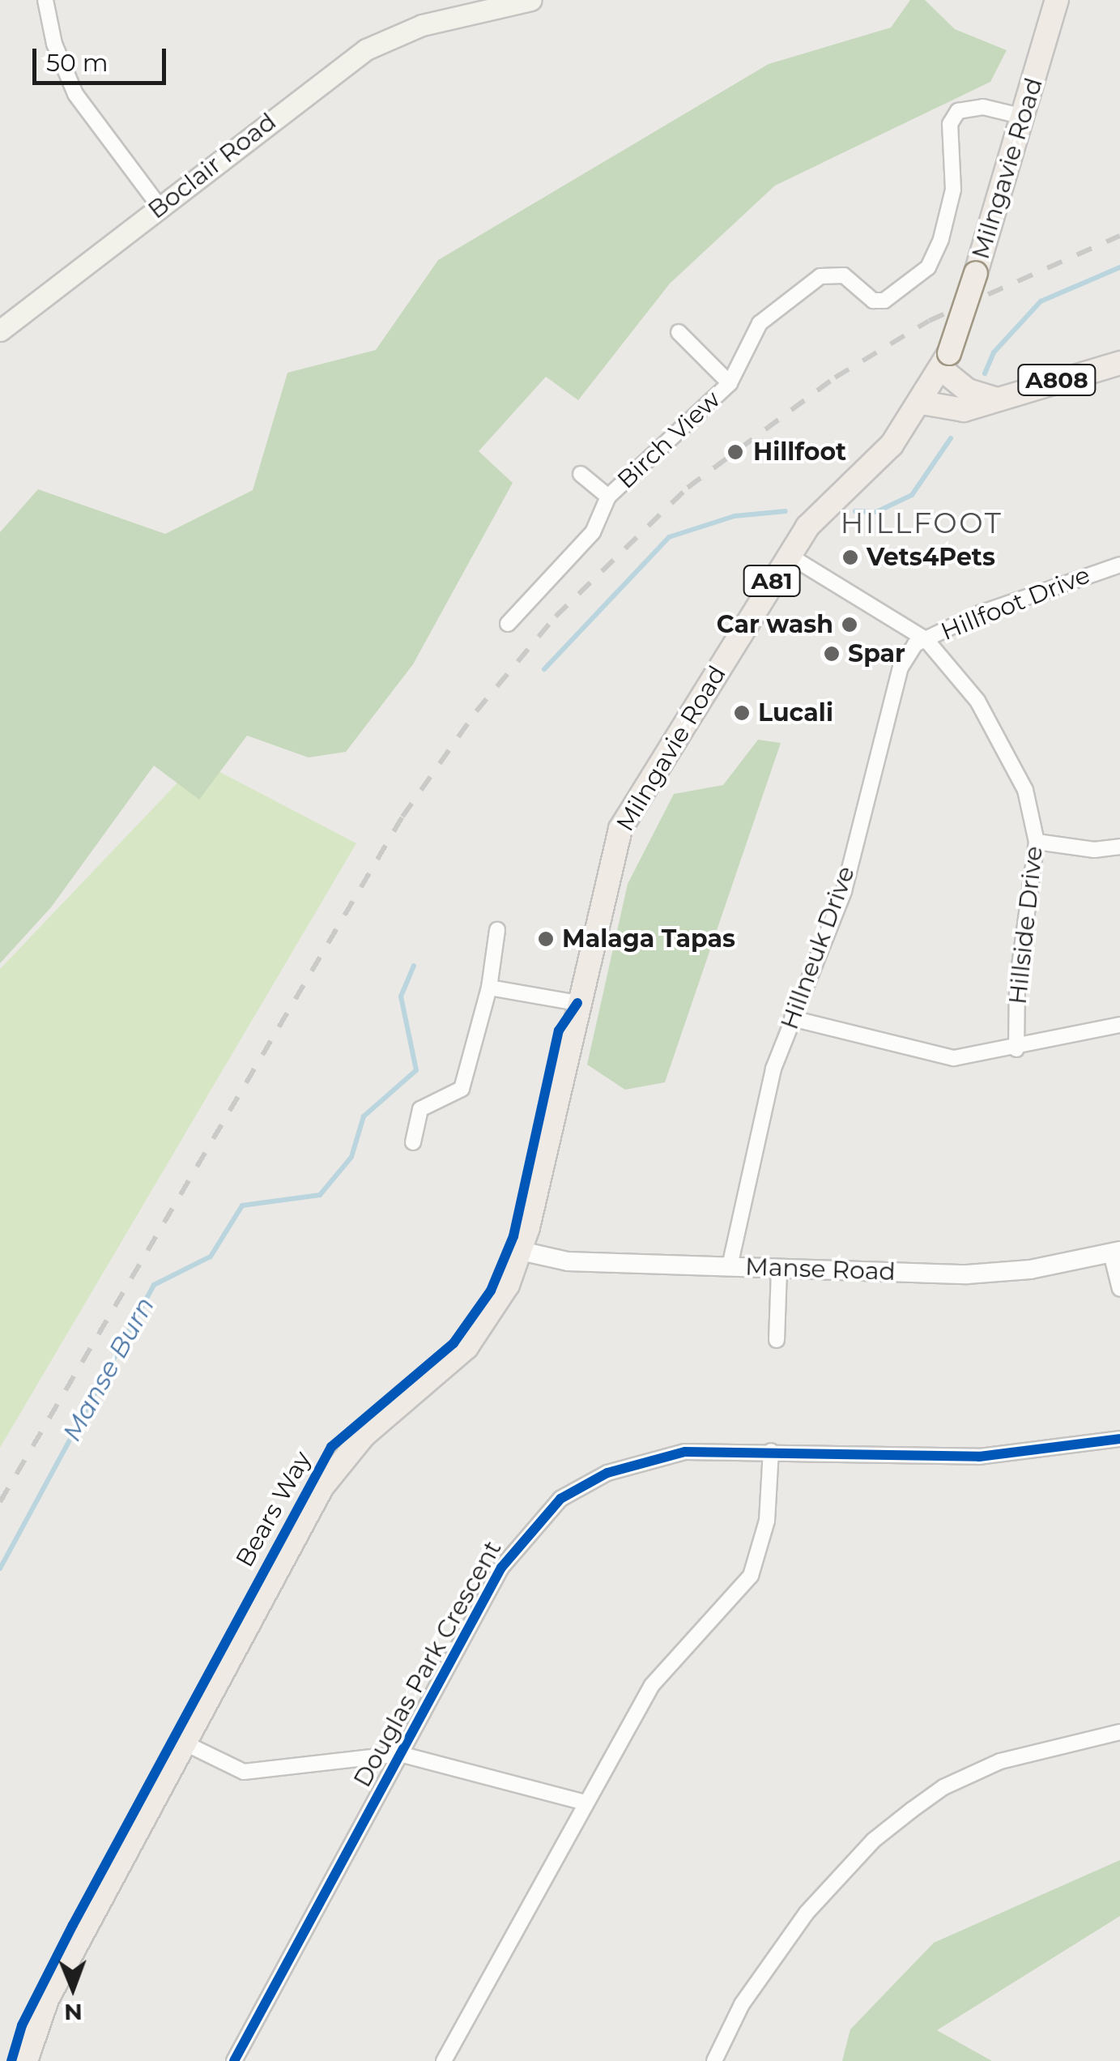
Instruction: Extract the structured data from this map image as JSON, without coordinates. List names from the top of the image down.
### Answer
{
  "streets": {
    "main road": [
      "Boclair Road",
      "Milngavie Road",
      "A808",
      "A81"
    ],
    "street": [
      "Birch View",
      "Hillfoot Drive",
      "Hillside Drive",
      "Hillneuk Drive",
      "Manse Road",
      "Douglas Park Crescent"
    ],
    "cycle path": ["Bears Way"]
  },
  "crossings": [
    ["Milngavie Road", "A808"],
    ["Milngavie Road", "Birch View"],
    ["Milngavie Road", "Hillfoot Drive"],
    ["Milngavie Road", "Manse Road"],
    ["Hillfoot Drive", "Hillside Drive"],
    ["Hillfoot Drive", "Hillneuk Drive"],
    ["Hillside Drive", "Hillneuk Drive"],
    ["Hillneuk Drive", "Manse Road"]
  ],
  "districts": ["HILLFOOT"],
  "water": ["Manse Burn"],
  "places": [
    "Hillfoot",
    "Vets4Pets",
    "Car wash",
    "Spar",
    "Lucali",
    "Malaga Tapas"
  ],
  "scale_bar": "50 m",
  "north": "bottom"
}
